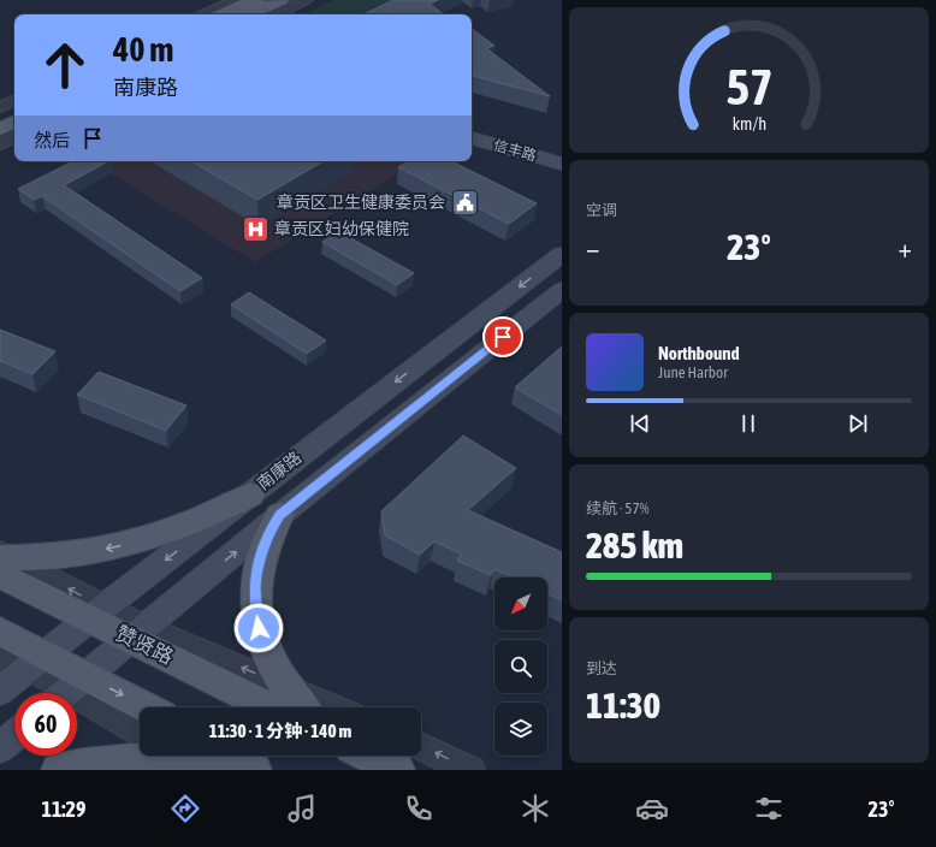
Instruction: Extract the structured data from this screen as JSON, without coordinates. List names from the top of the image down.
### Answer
{
  "streets": {
    "main road": ["信丰路", "南康路", "赞贤路"]
  },
  "crossings": [
    ["南康路", "赞贤路"]
  ],
  "places": {
    "public building": ["章贡区卫生健康委员会"],
    "hospital": ["章贡区妇幼保健院"]
  },
  "north": "bottom left",
  "page": {
    "turn": ["40 m", "南康路"],
    "then": "然后",
    "tile": [
      "空调",
      ["续航 · 57%", "285 km"],
      ["到达", "11:30"]
    ],
    "heat": ["−", "23°", "+"],
    "song": ["Northbound", "June Harbor"],
    "limit": "60",
    "trip": "11:30 · 1 分钟 · 140 m",
    "tabs": ["11:29", "23°"],
    "gauge": ["57", "km/h"]
  }
}
